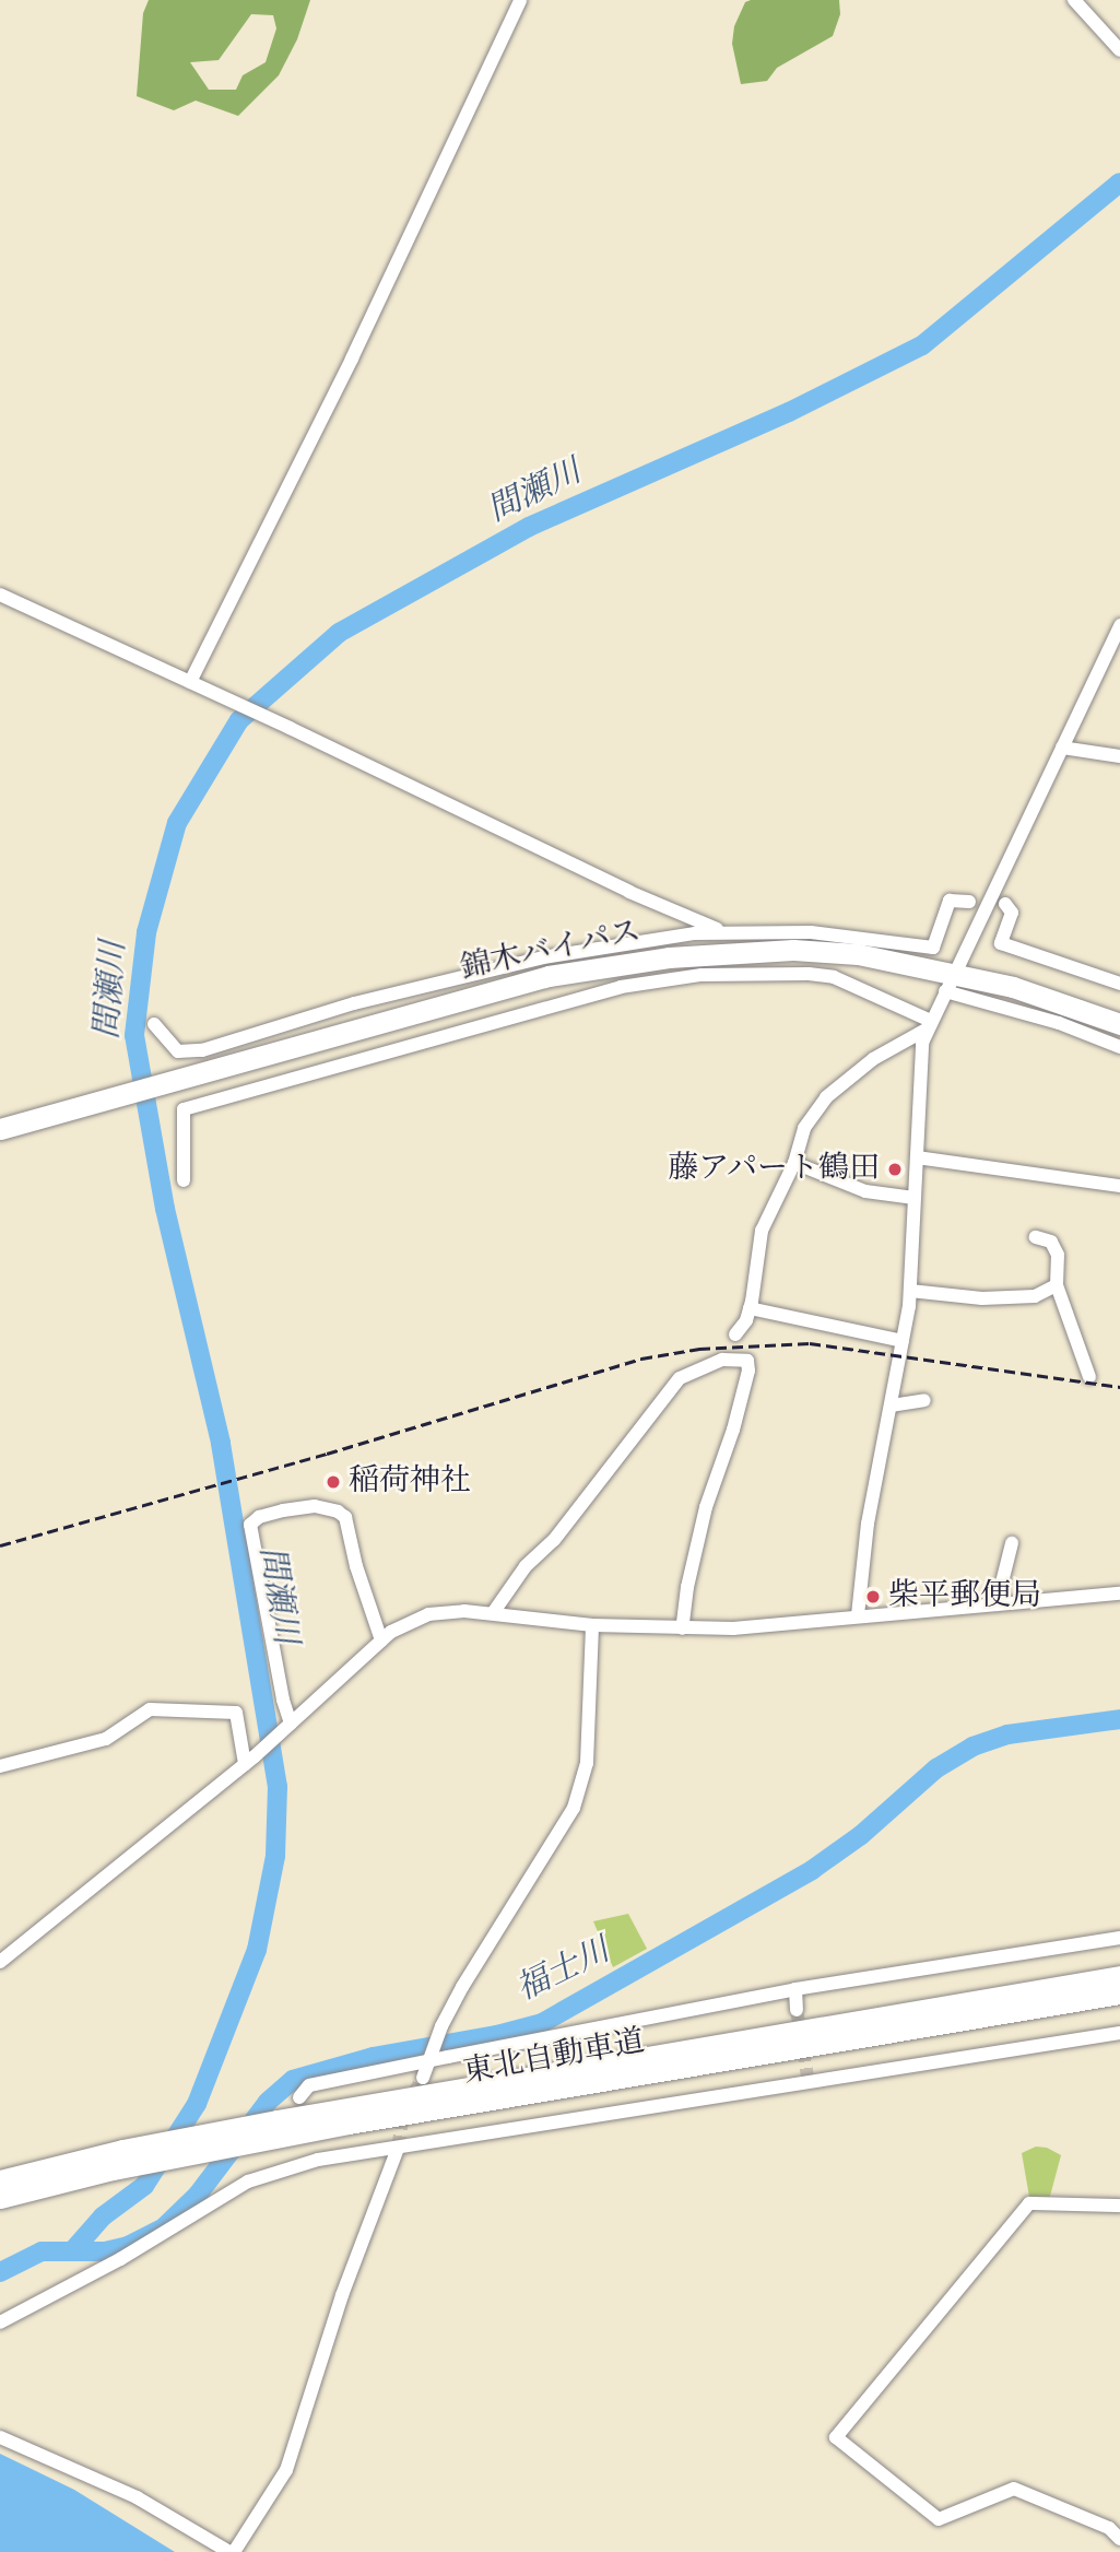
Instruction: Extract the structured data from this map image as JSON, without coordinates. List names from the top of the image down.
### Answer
{
  "streets": {
    "highway": ["錦木バイパス", "東北自動車道"]
  },
  "water": ["間瀬川", "福士川"],
  "places": ["藤アパート鶴田", "稲荷神社", "柴平郵便局"]
}
